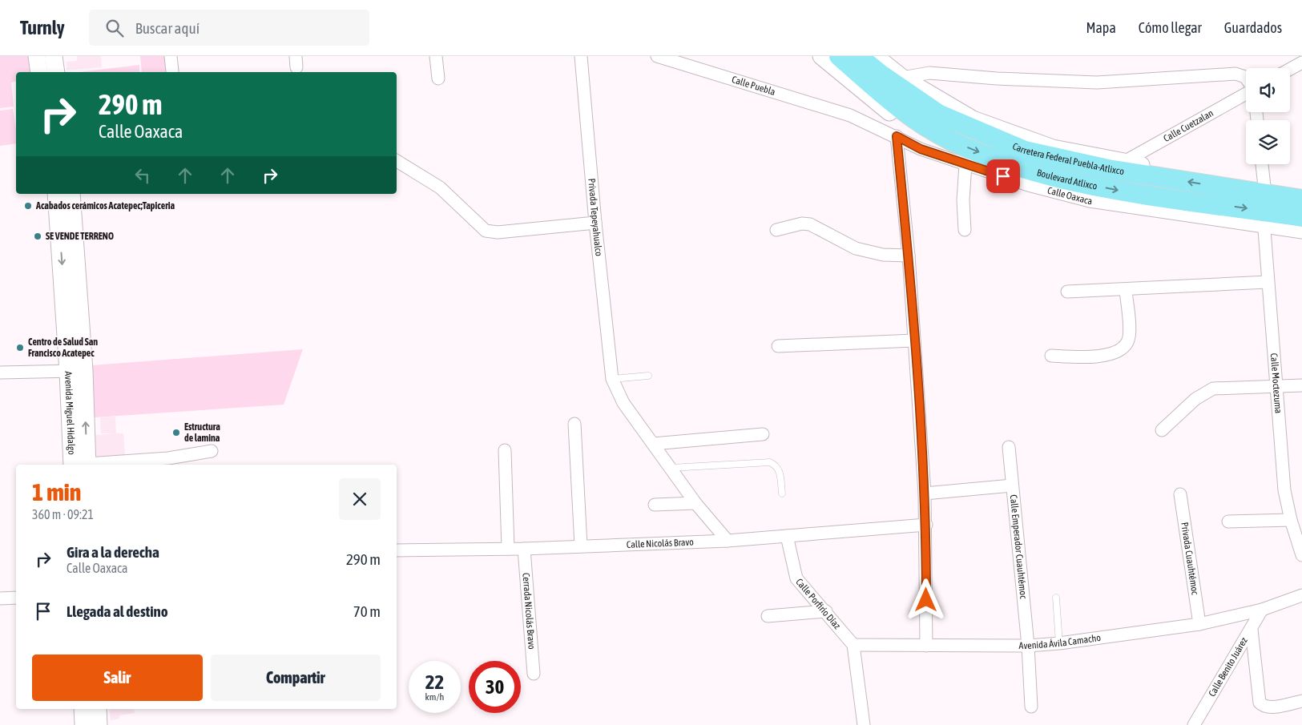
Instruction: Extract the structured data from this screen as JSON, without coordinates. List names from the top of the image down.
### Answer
{
  "streets": {
    "main road": ["Carretera Federal Puebla-Atlixco", "Boulevard Atlixco", "Avenida Miguel Hidalgo"],
    "street": [
      "Calle Puebla",
      "Calle Cuetzalan",
      "Calle Oaxaca",
      "Privada Tepeyahualco",
      "Calle Moctezuma",
      "Calle Nicolás Bravo",
      "Calle Emperador Cuauhtémoc",
      "Privada Cuauhtémoc",
      "Calle Porfirio Díaz",
      "Cerrada Nicolás Bravo",
      "Avenida Ávila Camacho",
      "Calle Benito Juárez"
    ]
  },
  "crossings": [
    ["Calle Puebla", "Calle Oaxaca"],
    ["Carretera Federal Puebla-Atlixco", "Boulevard Atlixco"],
    ["Carretera Federal Puebla-Atlixco", "Calle Oaxaca"],
    ["Carretera Federal Puebla-Atlixco", "Calle Moctezuma"],
    ["Boulevard Atlixco", "Calle Oaxaca"],
    ["Boulevard Atlixco", "Calle Moctezuma"],
    ["Calle Oaxaca", "Calle Moctezuma"],
    ["Privada Tepeyahualco", "Calle Nicolás Bravo"],
    ["Calle Nicolás Bravo", "Calle Porfirio Díaz"],
    ["Calle Nicolás Bravo", "Cerrada Nicolás Bravo"],
    ["Calle Emperador Cuauhtémoc", "Avenida Ávila Camacho"],
    ["Privada Cuauhtémoc", "Avenida Ávila Camacho"],
    ["Calle Porfirio Díaz", "Avenida Ávila Camacho"],
    ["Avenida Ávila Camacho", "Calle Benito Juárez"]
  ],
  "places": [
    "Acabados cerámicos Acatepec;Tapiceria",
    "SE VENDE TERRENO",
    "Centro de Salud San Francisco Acatepec",
    "Estructura de lamina"
  ],
  "page": {
    "header": "Turnly",
    "search": "Buscar aquí",
    "nav": ["Mapa", "Cómo llegar", "Guardados"],
    "turn": ["290 m", "Calle Oaxaca"],
    "heading": ["1 min", "360 m · 09:21"],
    "list": [
      {
        "name": "Gira a la derecha",
        "note": "Calle Oaxaca",
        "value": "290 m"
      },
      {
        "name": "Llegada al destino",
        "value": "70 m"
      }
    ],
    "buttons": ["Salir", "Compartir"],
    "speed": "22 km/h",
    "limit": "30"
  }
}
